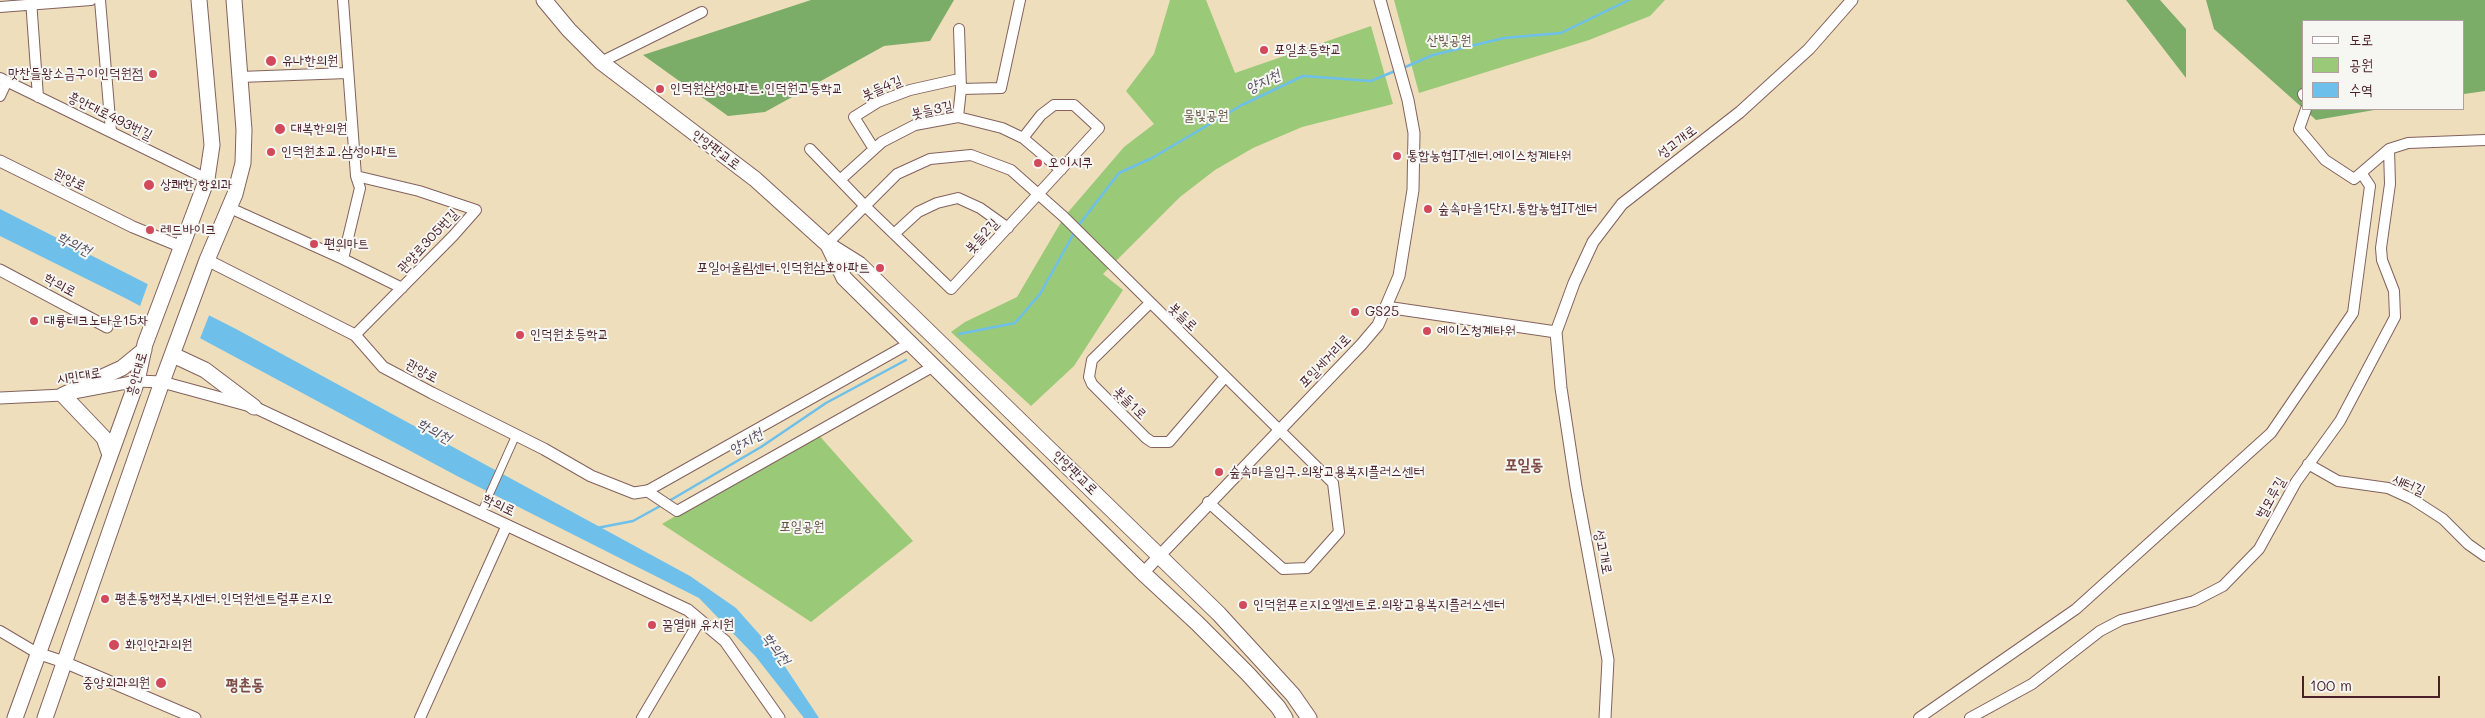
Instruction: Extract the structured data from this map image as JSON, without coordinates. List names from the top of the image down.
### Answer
{
  "streets": {
    "main road": ["안양판교로", "흥안대로"],
    "street": [
      "봇들4길",
      "봇들3길",
      "흥안대로493번길",
      "성고개로",
      "관양로",
      "봇들2길",
      "관양로305번길",
      "학의로",
      "봇들로",
      "포일세거리로",
      "시민대로",
      "봇들1로",
      "새터길",
      "벌모루길"
    ]
  },
  "crossings": [
    ["봇들4길", "봇들3길"],
    ["봇들3길", "봇들2길"],
    ["흥안대로493번길", "흥안대로"],
    ["안양판교로", "봇들로"],
    ["안양판교로", "포일세거리로"],
    ["관양로", "관양로305번길"],
    ["관양로", "흥안대로"],
    ["봇들2길", "봇들로"],
    ["학의로", "흥안대로"],
    ["학의로", "시민대로"],
    ["봇들로", "포일세거리로"],
    ["봇들로", "봇들1로"],
    ["흥안대로", "시민대로"],
    ["새터길", "벌모루길"]
  ],
  "districts": ["포일동", "평촌동"],
  "water": ["양지천", "학의천"],
  "parks": ["산빛공원", "물빛공원", "포일공원"],
  "places": [
    "포일초등학교",
    "유나한의원",
    "맛찬들왕소금구이인덕원점",
    "인덕원삼성아파트.인덕원고등학교",
    "대복한의원",
    "인덕원초교.삼성아파트",
    "통합농협IT센터.에이스청계타워",
    "오이시쿠",
    "상쾌한 항외과",
    "숲속마을1단지.통합농협IT센터",
    "레드바이크",
    "편의마트",
    "포일어울림센터.인덕원삼호아파트",
    "GS25",
    "대륭테크노타운15차",
    "에이스청계타워",
    "인덕원초등학교",
    "숲속마을입구.의왕고용복지플러스센터",
    "평촌동행정복지센터.인덕원센트럴푸르지오",
    "인덕원푸르지오엘센트로.의왕고용복지플러스센터",
    "꿈열매 유치원",
    "화인안과의원",
    "중앙외과의원"
  ],
  "legend": ["도로", "공원", "수역"],
  "scale_bar": "100 m"
}
